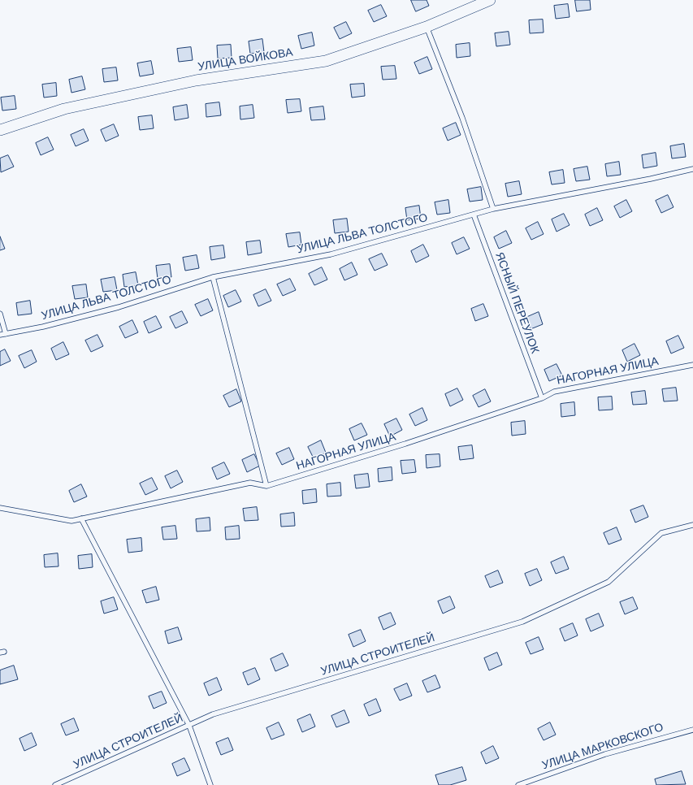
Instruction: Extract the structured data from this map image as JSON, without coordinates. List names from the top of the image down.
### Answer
{
  "streets": {
    "street": ["УЛИЦА ВОЙКОВА"],
    "lane": [
      "УЛИЦА ЛЬВА ТОЛСТОГО",
      "ЯСНЫЙ ПЕРЕУЛОК",
      "НАГОРНАЯ УЛИЦА",
      "УЛИЦА СТРОИТЕЛЕЙ",
      "УЛИЦА МАРКОВСКОГО"
    ]
  },
  "crossings": [
    ["УЛИЦА ЛЬВА ТОЛСТОГО", "ЯСНЫЙ ПЕРЕУЛОК"],
    ["ЯСНЫЙ ПЕРЕУЛОК", "НАГОРНАЯ УЛИЦА"]
  ]
}
